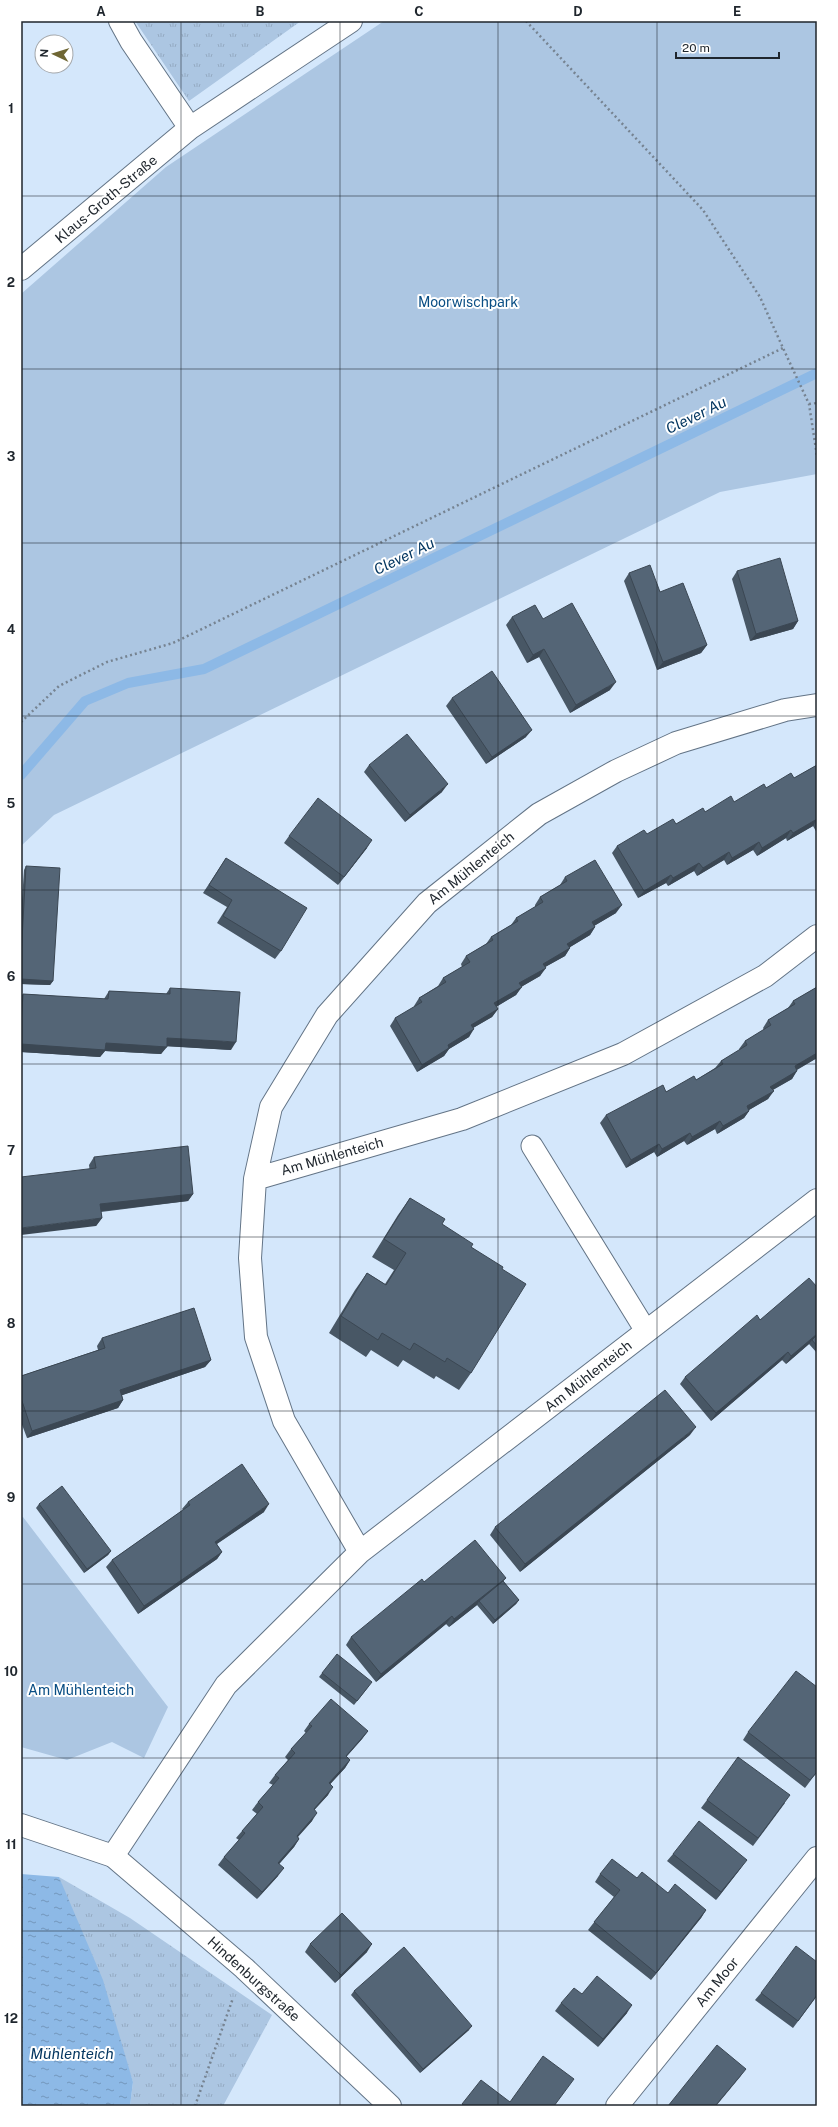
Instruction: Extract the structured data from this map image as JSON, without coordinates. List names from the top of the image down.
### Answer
{
  "streets": {
    "street": [
      "Klaus-Groth-Straße",
      "Am Mühlenteich",
      "Hindenburgstraße",
      "Am Moor"
    ]
  },
  "crossings": [
    ["Am Mühlenteich", "Hindenburgstraße"]
  ],
  "water": ["Clever Au", "Mühlenteich"],
  "parks": ["Moorwischpark", "Am Mühlenteich"],
  "scale_bar": "20 m",
  "north": "left",
  "grid": {
    "columns": [
      "A",
      "B",
      "C",
      "D",
      "E"
    ],
    "rows": [
      "1",
      "2",
      "3",
      "4",
      "5",
      "6",
      "7",
      "8",
      "9",
      "10",
      "11",
      "12"
    ]
  }
}
